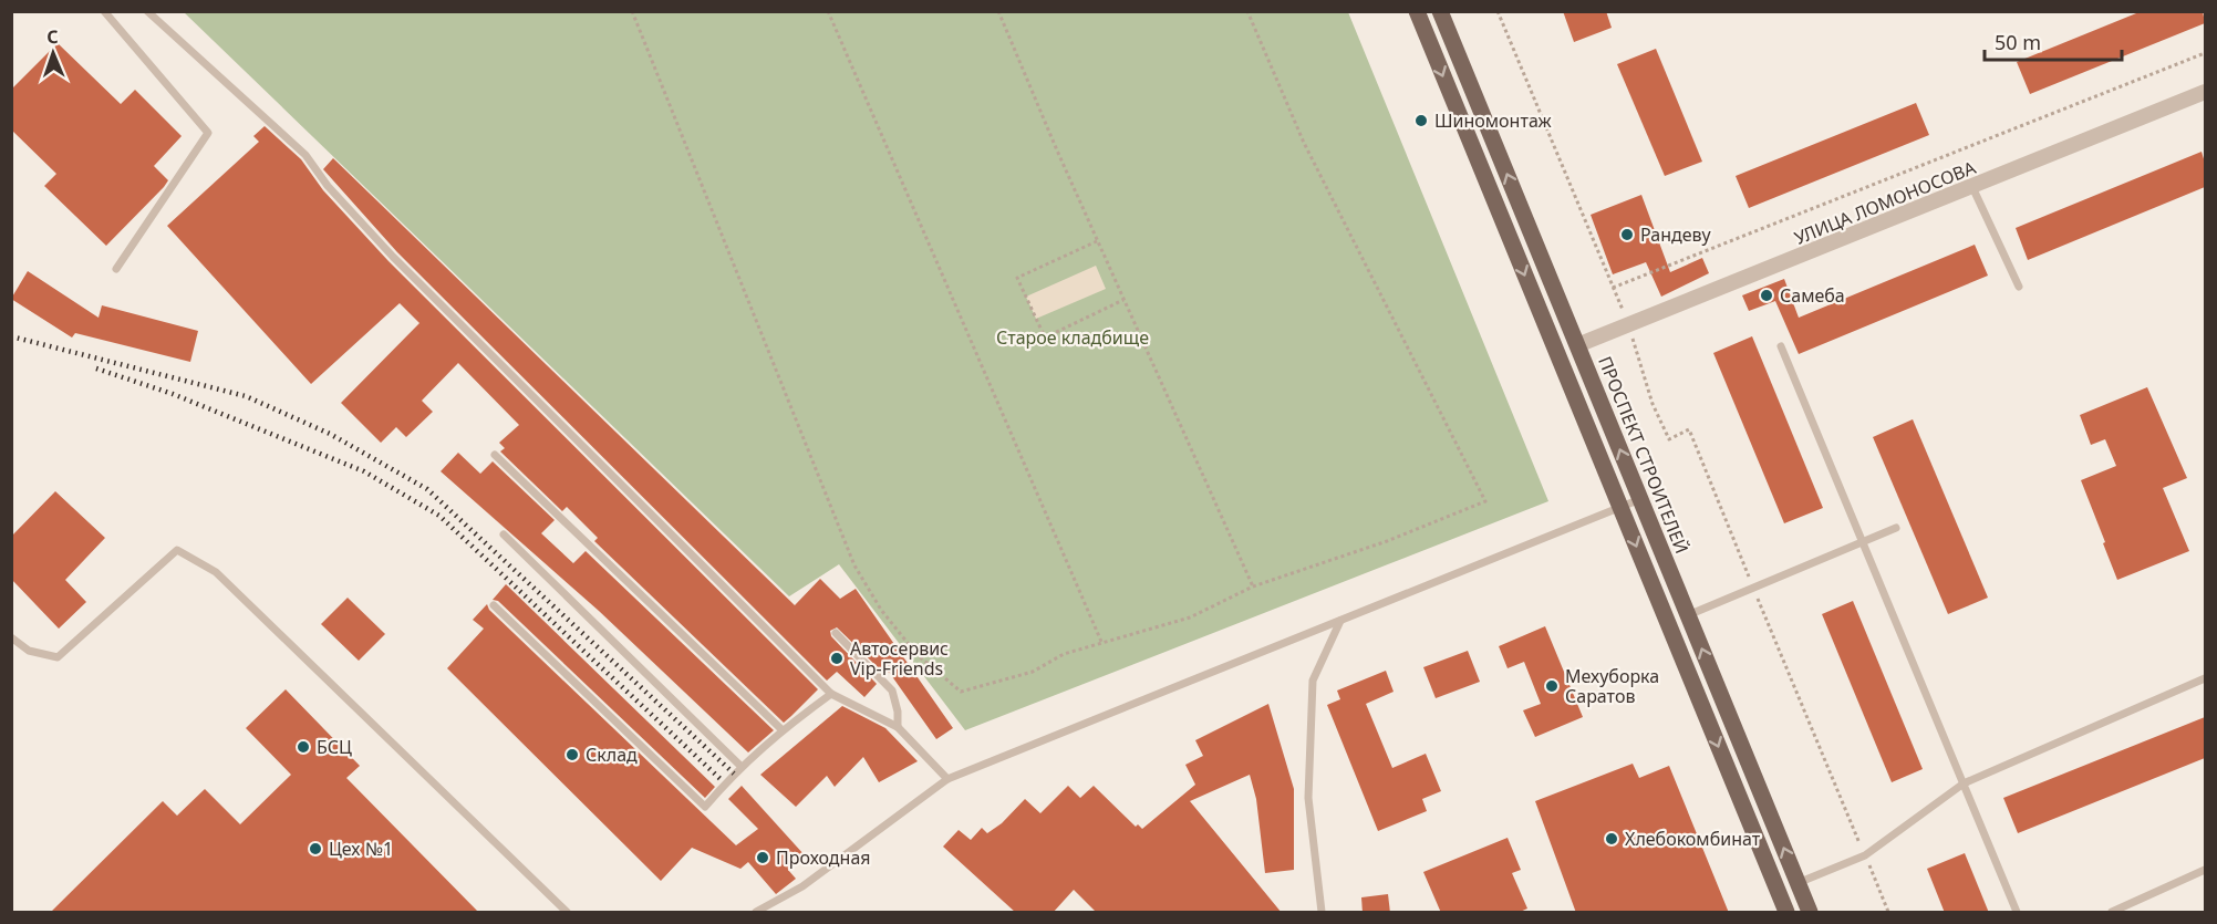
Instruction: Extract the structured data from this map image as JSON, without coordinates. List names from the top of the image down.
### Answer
{
  "streets": {
    "main road": ["ПРОСПЕКТ СТРОИТЕЛЕЙ"],
    "street": ["УЛИЦА ЛОМОНОСОВА"]
  },
  "crossings": [
    ["УЛИЦА ЛОМОНОСОВА", "ПРОСПЕКТ СТРОИТЕЛЕЙ"]
  ],
  "parks": ["Старое кладбище"],
  "places": [
    "Шиномонтаж",
    "Рандеву",
    "Самеба",
    "Автосервис Vip-Friends",
    "Мехуборка Саратов",
    "БСЦ",
    "Склад",
    "Хлебокомбинат",
    "Цех №1",
    "Проходная"
  ],
  "scale_bar": "50 m",
  "north": "top"
}
